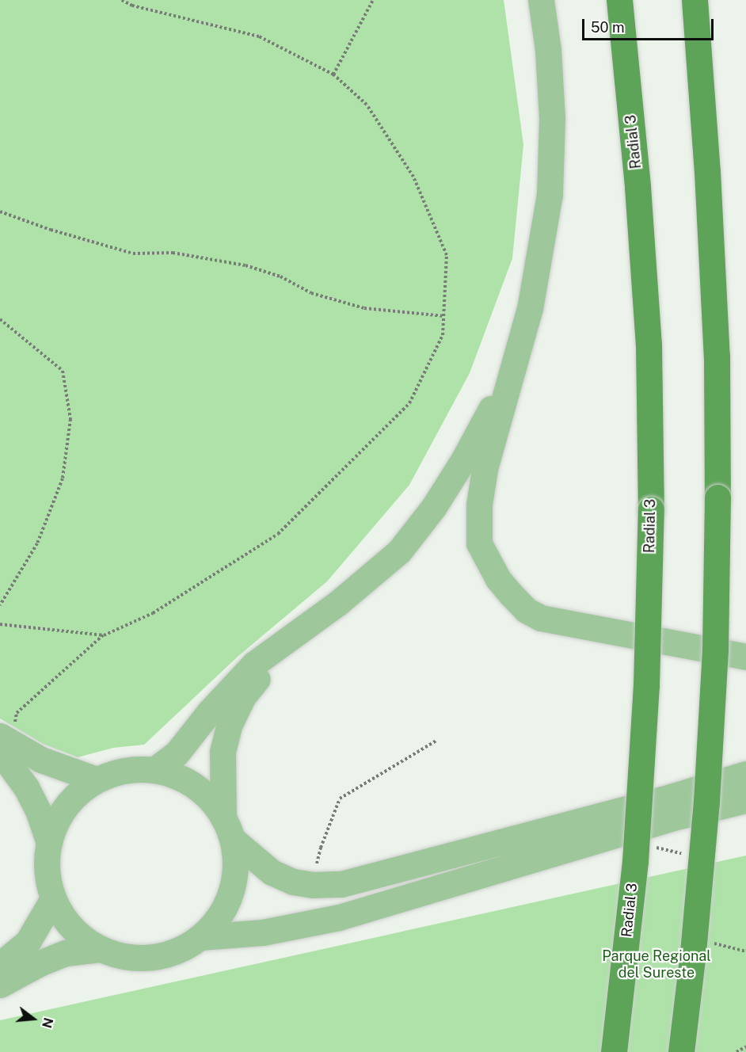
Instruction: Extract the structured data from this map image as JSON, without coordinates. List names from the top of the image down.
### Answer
{
  "streets": {
    "highway": ["Radial 3"]
  },
  "parks": ["Parque Regional del Sureste"],
  "scale_bar": "50 m",
  "north": "right"
}
